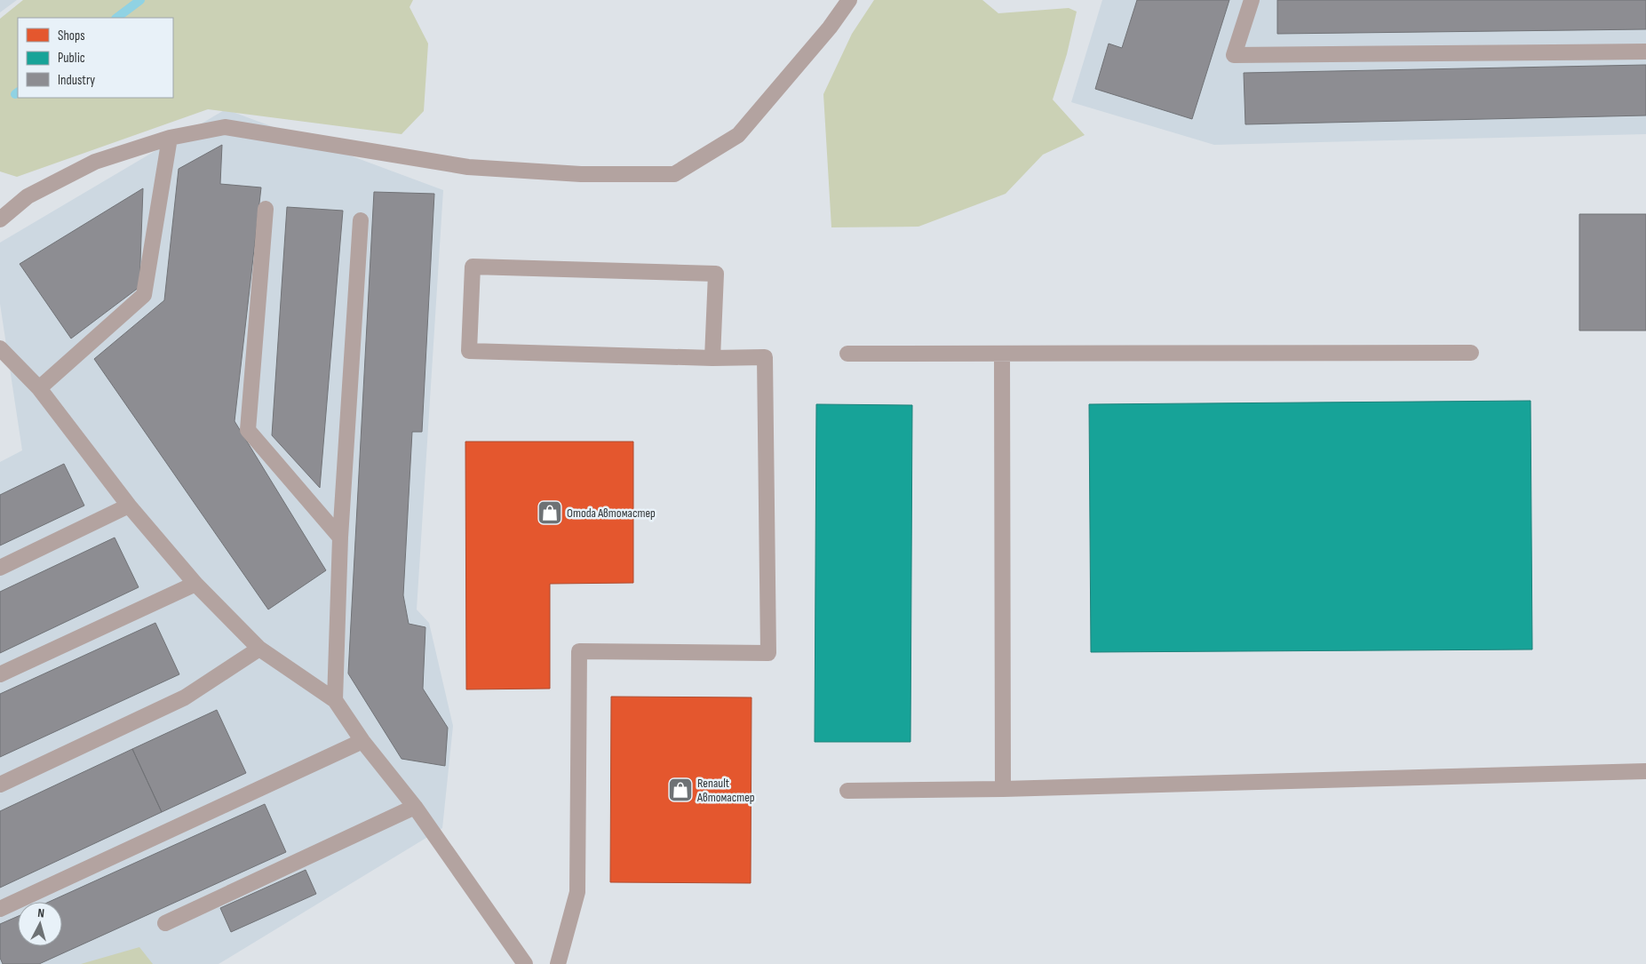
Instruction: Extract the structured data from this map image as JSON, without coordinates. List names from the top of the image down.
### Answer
{
  "places": {
    "shop": ["Omoda Автомастер", "Renault Автомастер"]
  },
  "legend": ["Shops", "Public", "Industry"],
  "north": "top"
}
